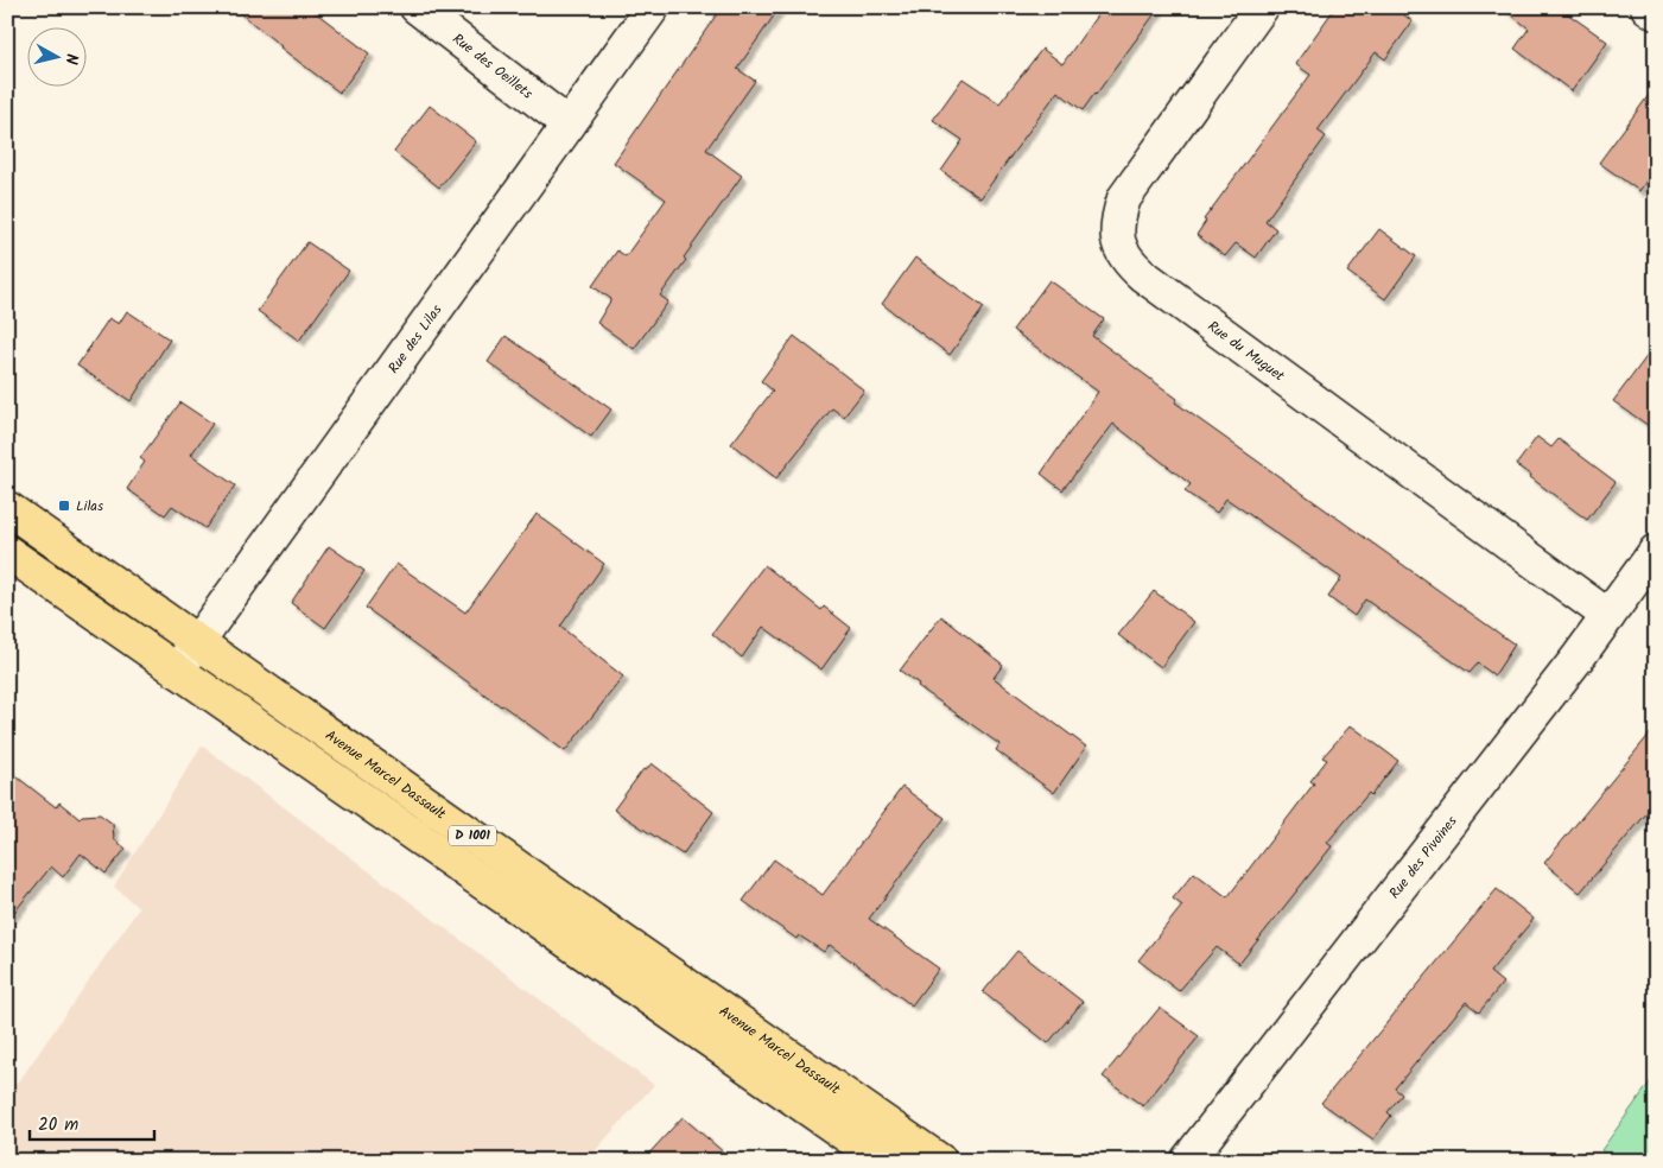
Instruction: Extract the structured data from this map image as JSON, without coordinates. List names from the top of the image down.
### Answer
{
  "streets": {
    "main road": ["Avenue Marcel Dassault", "D 1001"],
    "street": [
      "Rue des Oeillets",
      "Rue des Lilas",
      "Rue du Muguet",
      "Rue des Pivoines"
    ]
  },
  "crossings": [
    ["Rue des Oeillets", "Rue des Lilas"],
    ["Rue des Lilas", "Avenue Marcel Dassault"],
    ["Rue des Lilas", "D 1001"],
    ["Rue du Muguet", "Rue des Pivoines"]
  ],
  "places": {
    "transit": ["Lilas"]
  },
  "scale_bar": "20 m",
  "north": "right"
}
